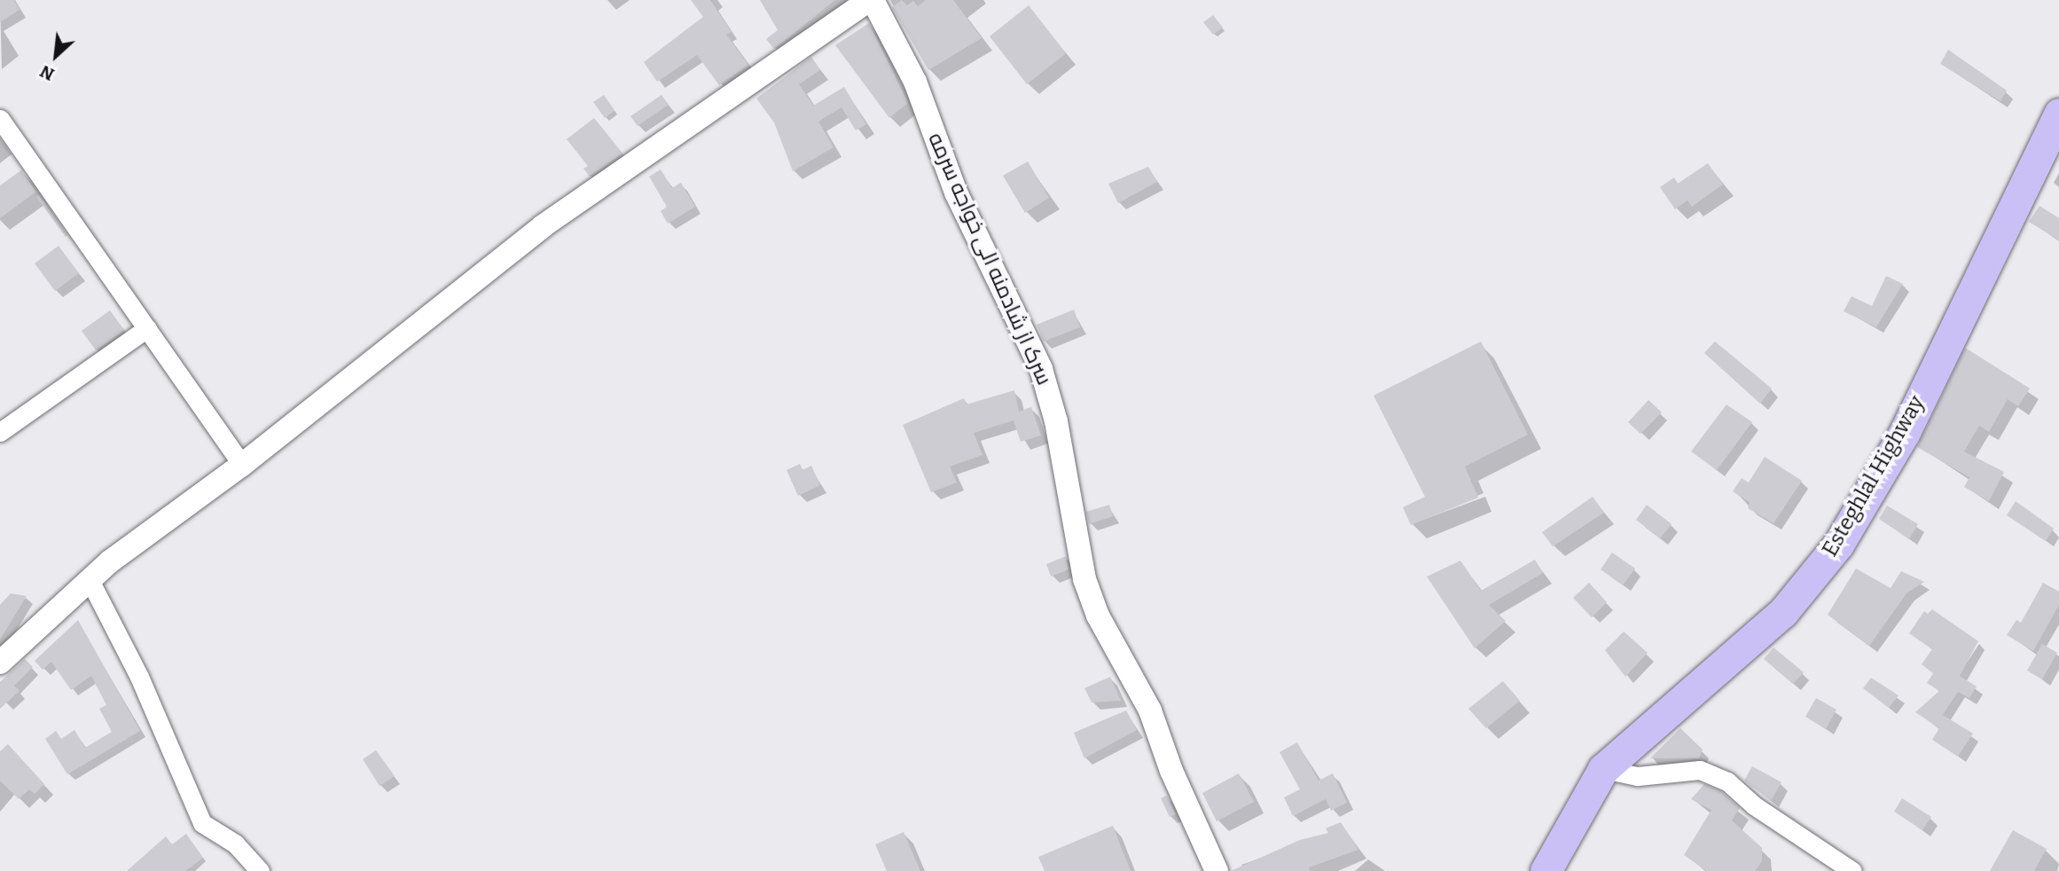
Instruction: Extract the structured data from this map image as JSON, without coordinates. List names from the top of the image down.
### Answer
{
  "streets": {
    "highway": ["Esteghlal Highway"],
    "street": ["سرک از شادمنه الی خواجه سرمه"]
  },
  "north": "bottom left"
}
